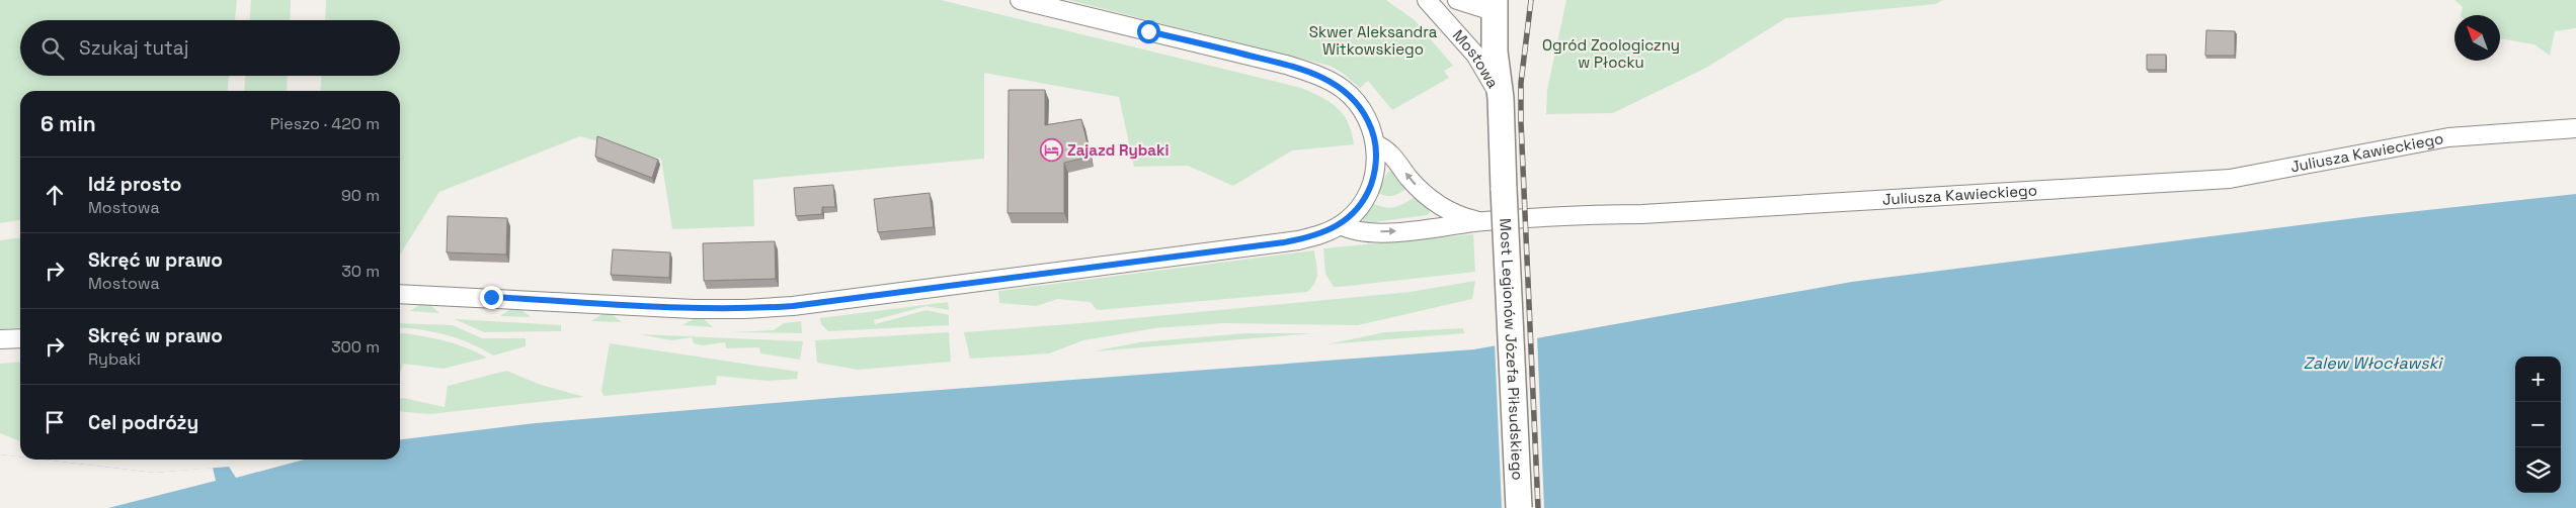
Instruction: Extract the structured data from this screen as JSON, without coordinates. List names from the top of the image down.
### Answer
{
  "streets": {
    "main road": ["Mostowa", "Most Legionów Józefa Piłsudskiego"],
    "street": ["Juliusza Kawieckiego"]
  },
  "crossings": [
    ["Mostowa", "Most Legionów Józefa Piłsudskiego"]
  ],
  "water": ["Zalew Włocławski"],
  "parks": ["Skwer Aleksandra Witkowskiego", "Ogród Zoologiczny w Płocku"],
  "places": {
    "hotel": ["Zajazd Rybaki"]
  },
  "north": "top left",
  "page": {
    "search": "Szukaj tutaj",
    "heading": ["6 min", "Pieszo · 420 m"],
    "list": [
      ["Idź prosto", "Mostowa", "90 m"],
      ["Skręć w prawo", "Mostowa", "30 m"],
      ["Skręć w prawo", "Rybaki", "300 m"],
      "Cel podróży"
    ],
    "map_buttons": ["+", "−"]
  }
}
